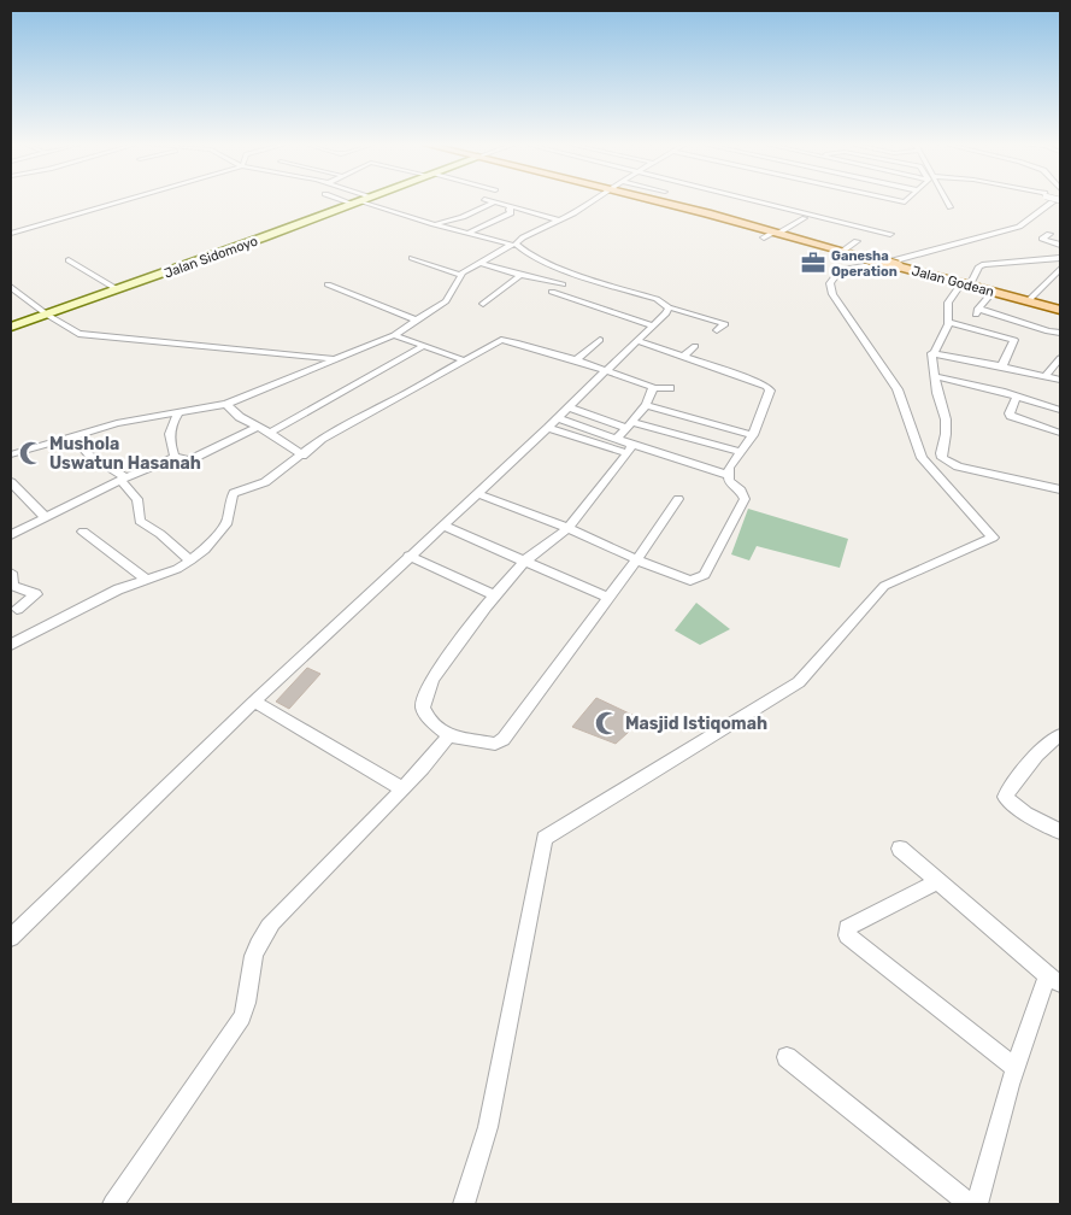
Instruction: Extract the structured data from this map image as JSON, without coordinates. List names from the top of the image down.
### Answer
{
  "streets": {
    "main road": ["Jalan Sidomoyo", "Jalan Godean"]
  },
  "places": {
    "office": ["Ganesha Operation"],
    "mosque": ["Mushola Uswatun Hasanah", "Masjid Istiqomah"]
  }
}
